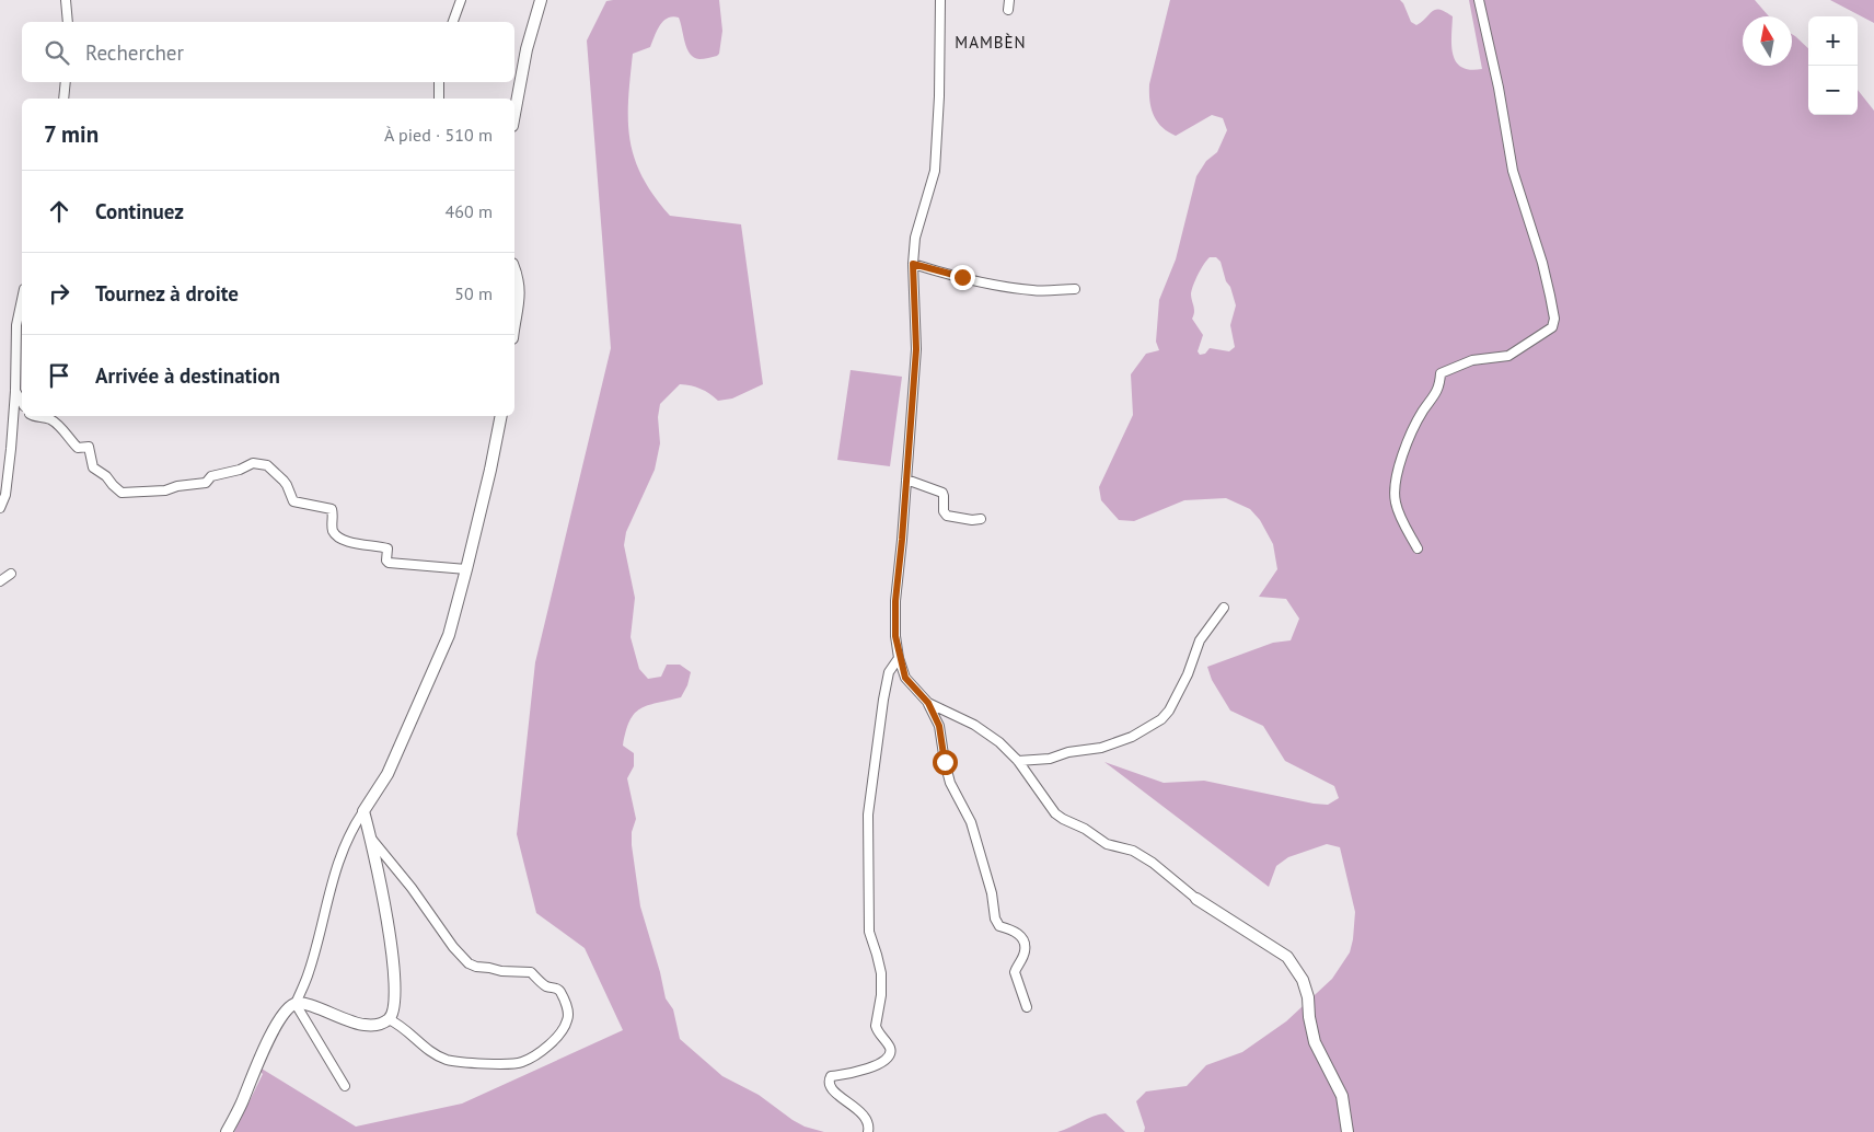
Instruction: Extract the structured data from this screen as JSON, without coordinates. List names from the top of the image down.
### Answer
{
  "districts": ["MAMBÈN"],
  "north": "top",
  "page": {
    "map_buttons": ["+", "−"],
    "search": "Rechercher",
    "heading": ["7 min", "À pied · 510 m"],
    "list": [
      ["Continuez", "460 m"],
      ["Tournez à droite", "50 m"],
      "Arrivée à destination"
    ]
  }
}
